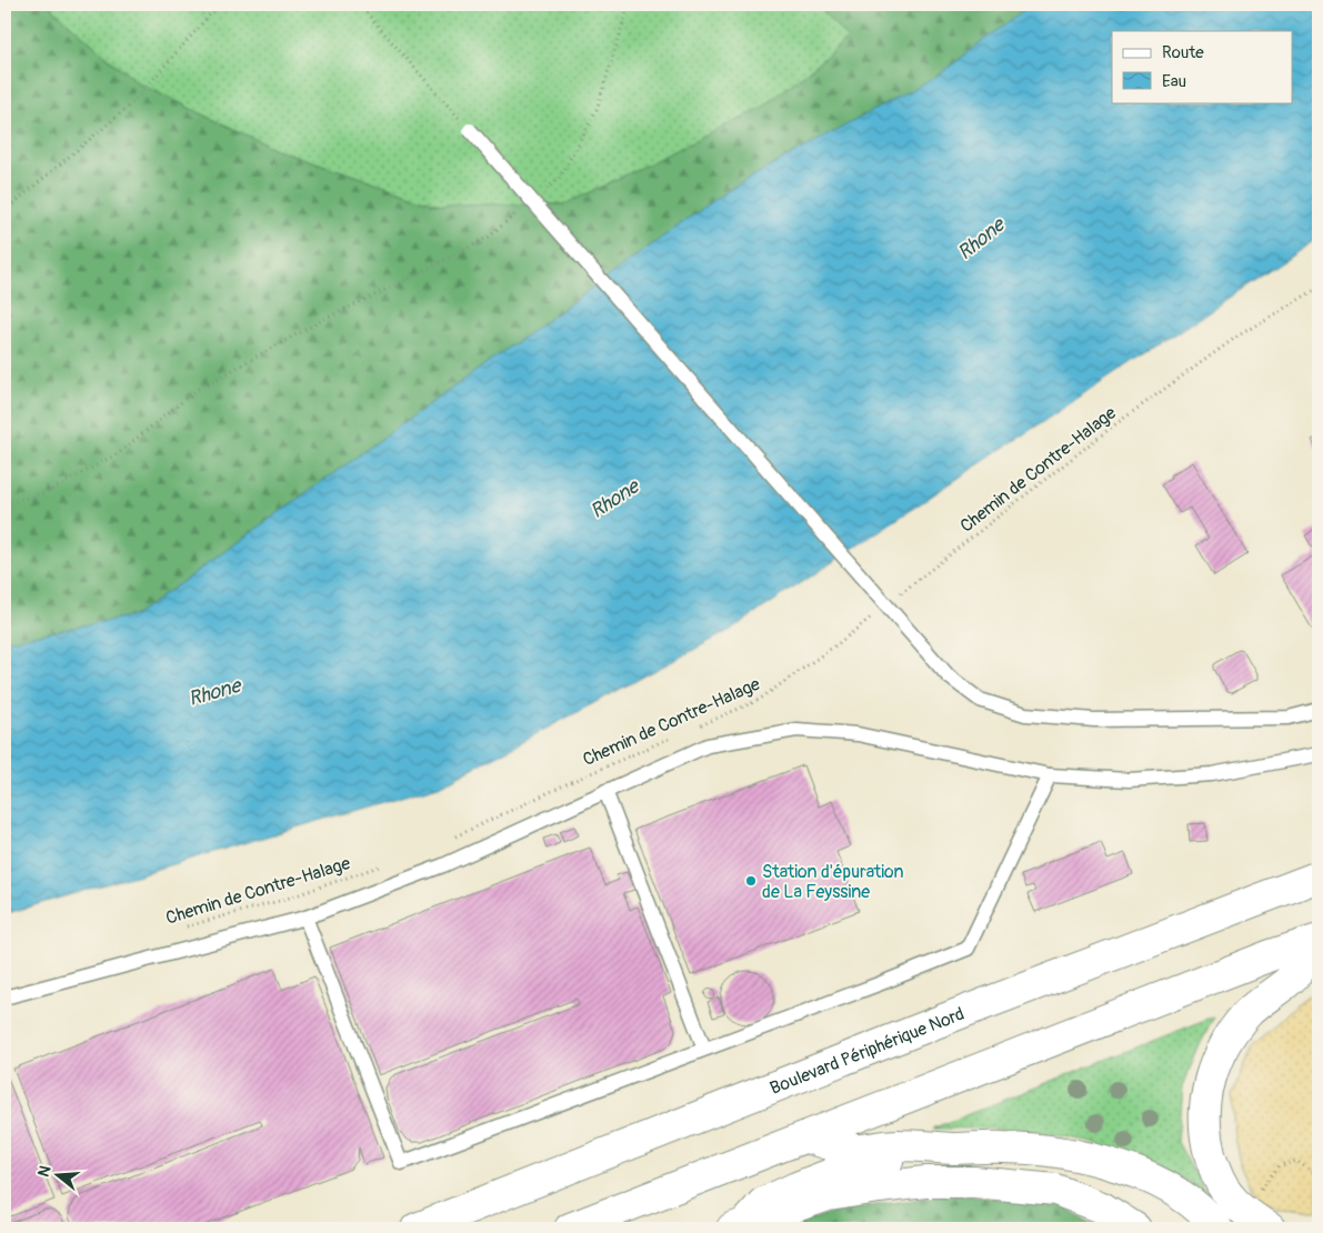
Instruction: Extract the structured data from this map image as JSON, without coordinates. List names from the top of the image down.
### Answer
{
  "streets": {
    "main road": ["Boulevard Périphérique Nord"],
    "path": ["Chemin de Contre-Halage"]
  },
  "water": ["Rhone"],
  "places": ["Station d'épuration de La Feyssine"],
  "legend": ["Route", "Eau"],
  "north": "left"
}
